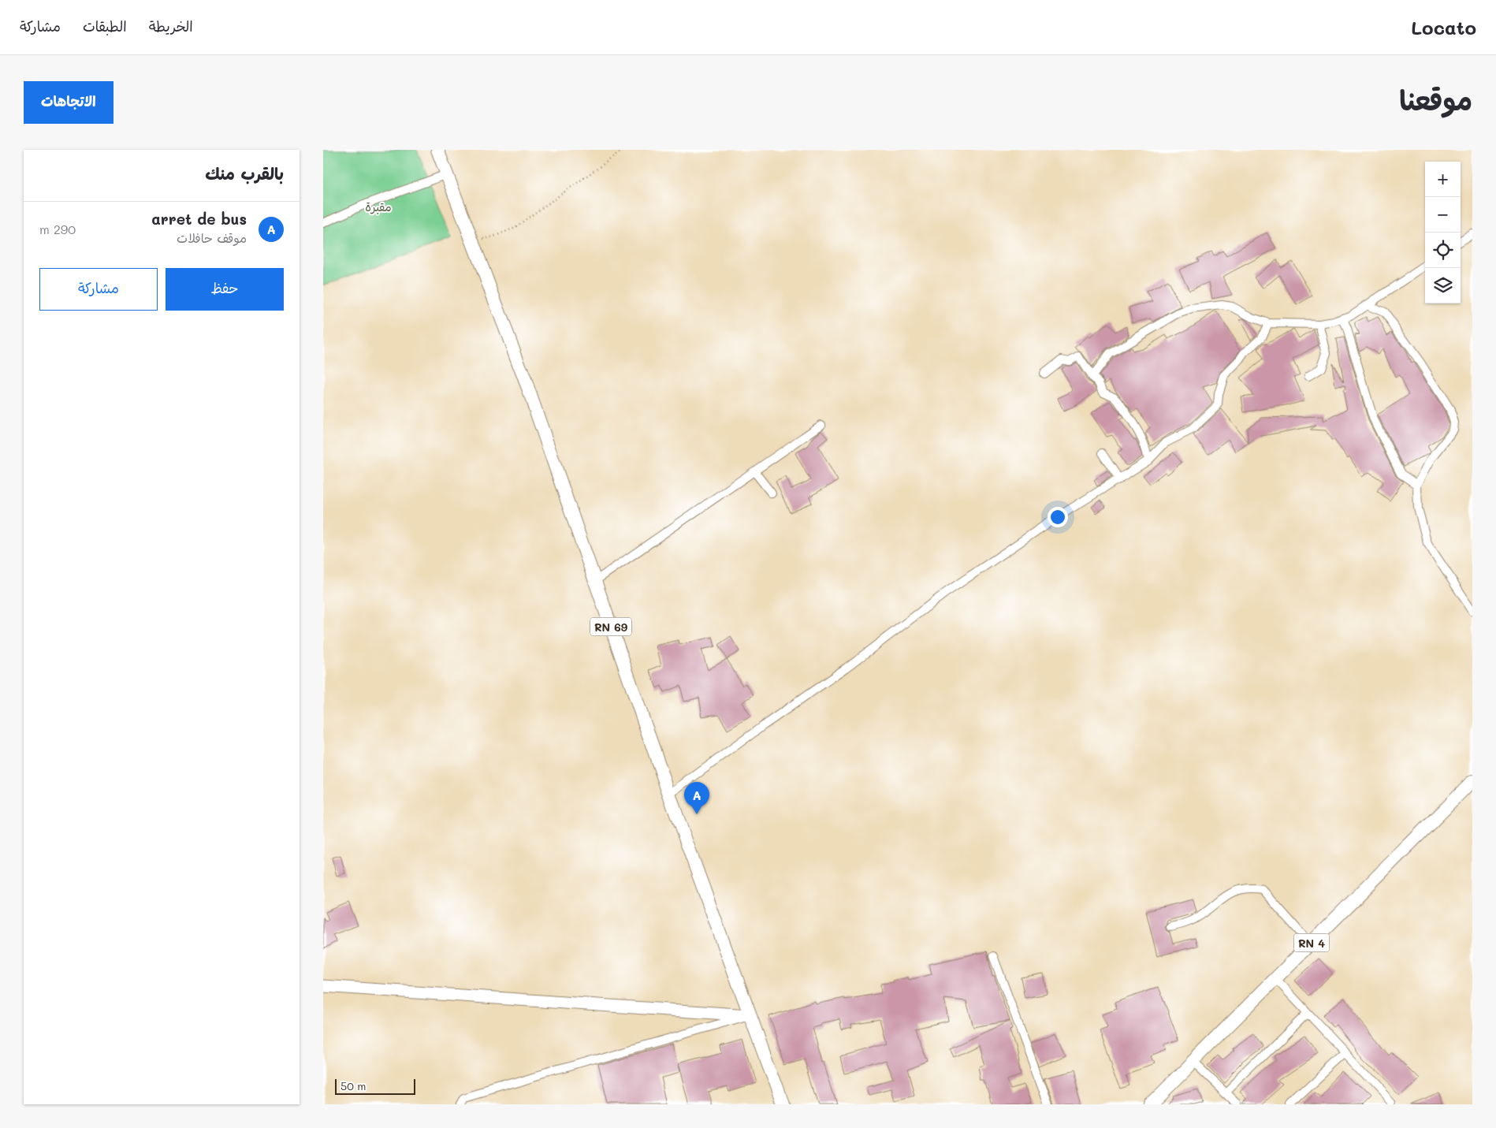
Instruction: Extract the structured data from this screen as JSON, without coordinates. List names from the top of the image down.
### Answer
{
  "streets": {
    "main road": ["RN 69", "RN 4"]
  },
  "parks": ["مقبرة"],
  "scale_bar": "50 m",
  "page": {
    "header": "Locato",
    "nav": ["الخريطة", "الطبقات", "مشاركة"],
    "title": "موقعنا",
    "buttons": [
      "الاتجاهات",
      ["حفظ", "مشاركة"]
    ],
    "heading": "بالقرب منك",
    "map_buttons": ["+", "−"],
    "list": [
      {
        "mark": "A",
        "name": "arret de bus",
        "note": "موقف حافلات",
        "value": "290 m"
      }
    ],
    "pins": "A",
    "scale": "50 m"
  }
}
